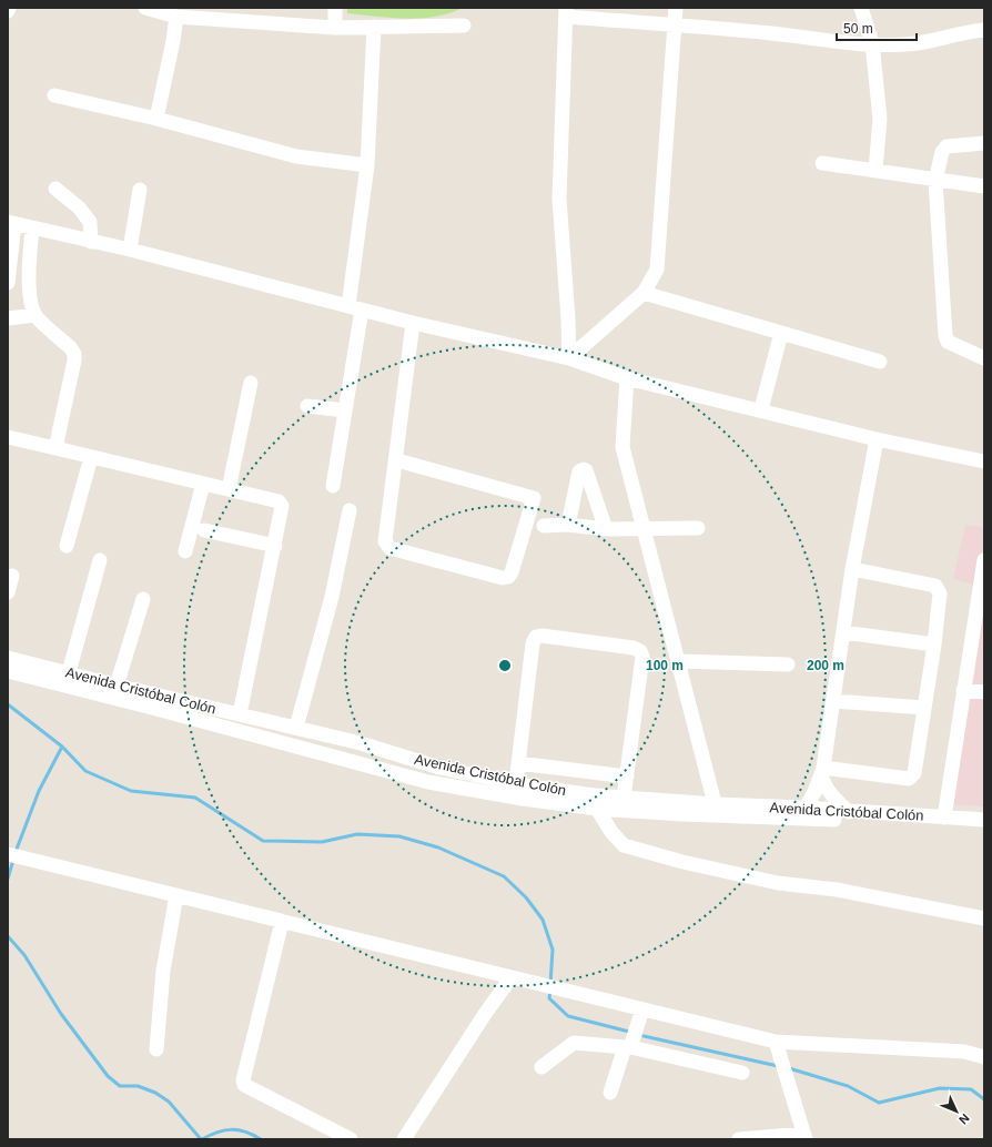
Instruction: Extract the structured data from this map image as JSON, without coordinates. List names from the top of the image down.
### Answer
{
  "streets": {
    "street": ["Avenida Cristóbal Colón"]
  },
  "scale_bar": "50 m",
  "north": "bottom right",
  "rings": ["100 m", "200 m"]
}
